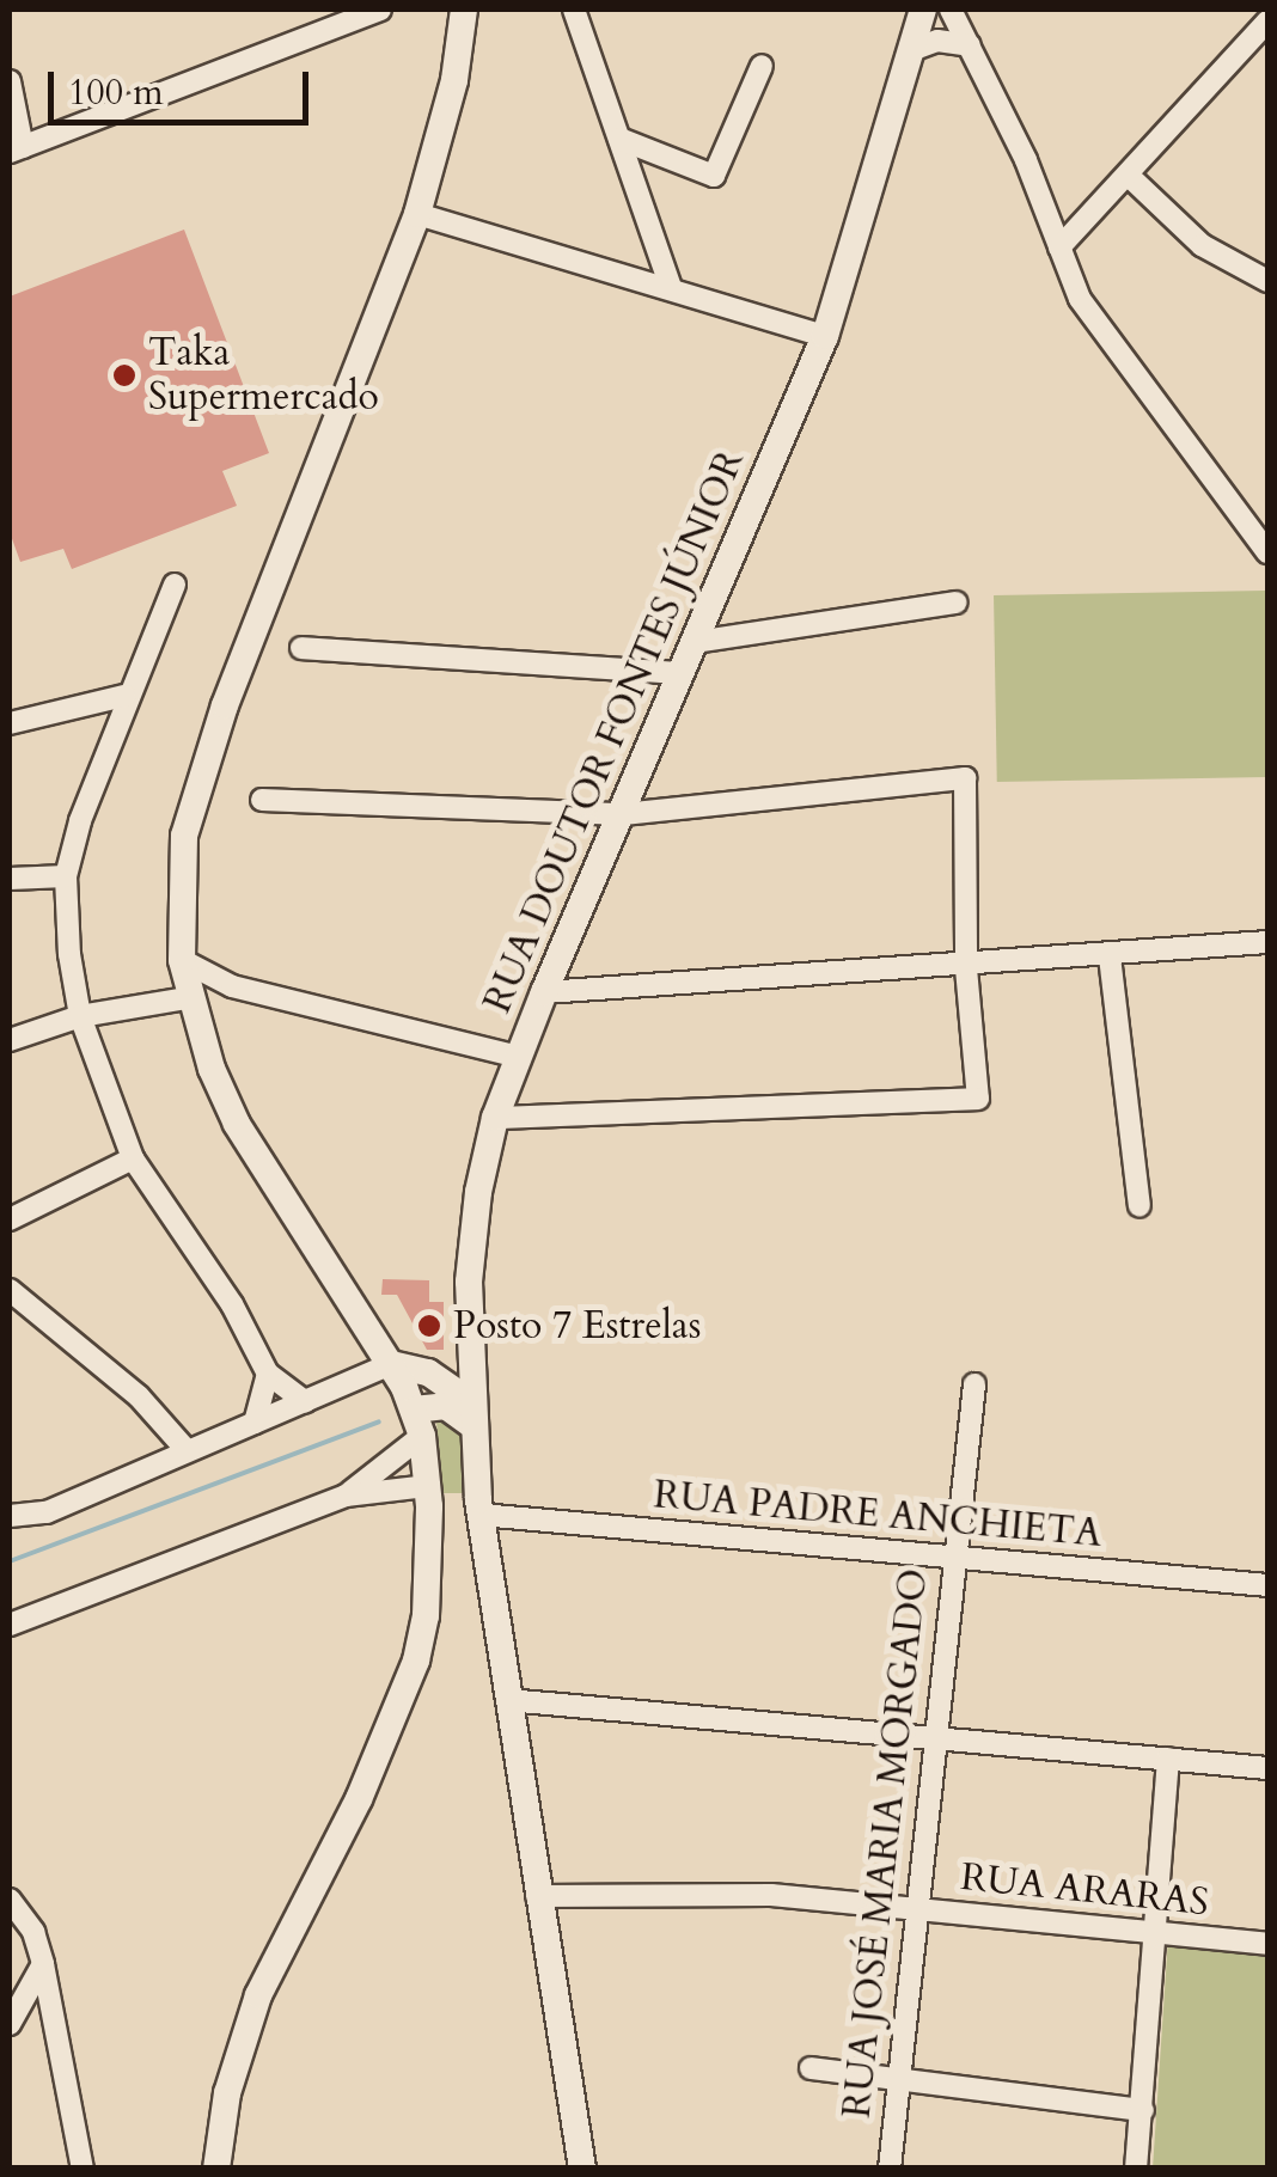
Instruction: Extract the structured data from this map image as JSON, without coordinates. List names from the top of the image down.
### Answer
{
  "streets": {
    "street": [
      "RUA DOUTOR FONTES JÚNIOR",
      "RUA PADRE ANCHIETA",
      "RUA JOSÉ MARIA MORGADO",
      "RUA ARARAS"
    ]
  },
  "crossings": [
    ["RUA DOUTOR FONTES JÚNIOR", "RUA PADRE ANCHIETA"],
    ["RUA DOUTOR FONTES JÚNIOR", "RUA ARARAS"],
    ["RUA PADRE ANCHIETA", "RUA JOSÉ MARIA MORGADO"],
    ["RUA JOSÉ MARIA MORGADO", "RUA ARARAS"]
  ],
  "places": ["Taka Supermercado", "Posto 7 Estrelas"],
  "scale_bar": "100 m"
}
